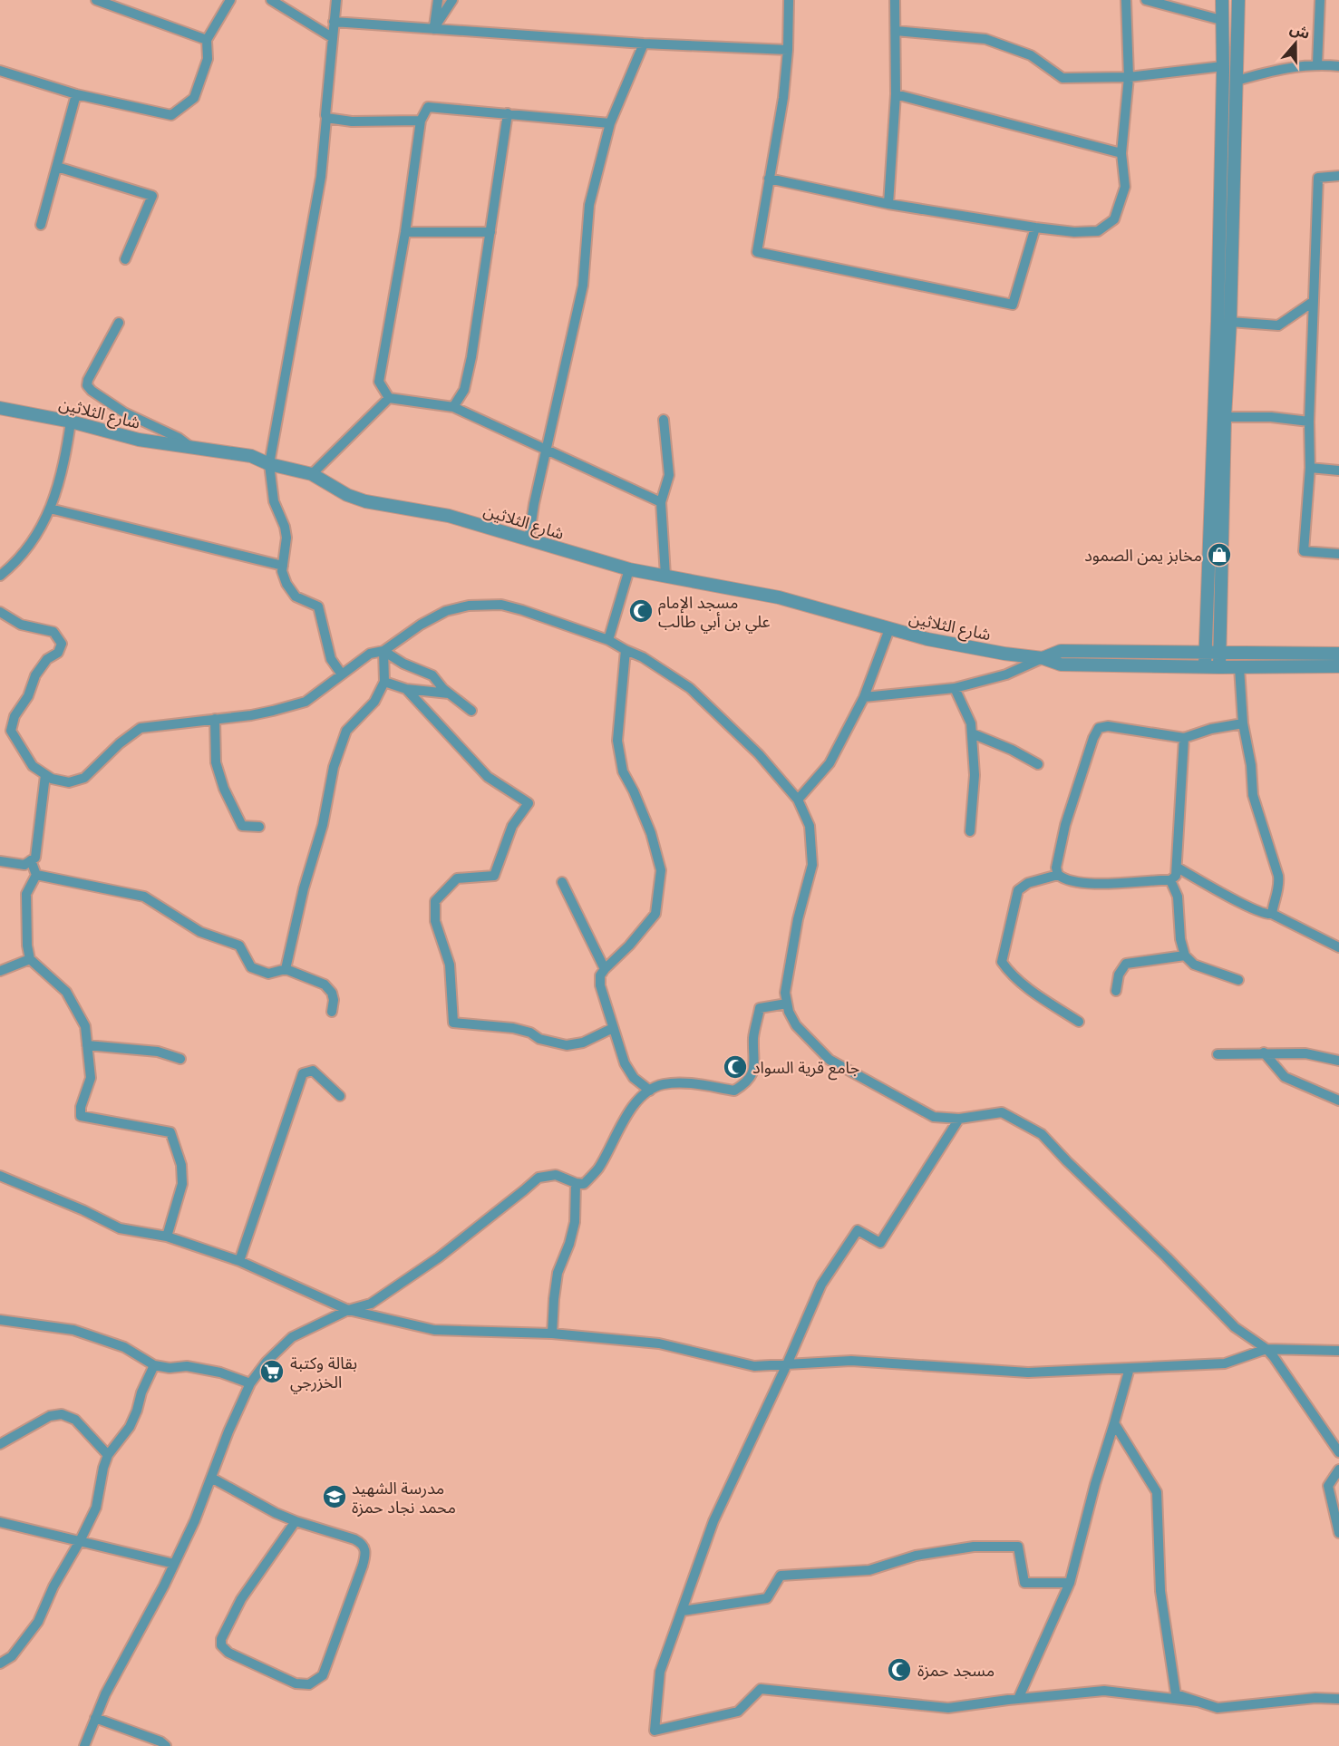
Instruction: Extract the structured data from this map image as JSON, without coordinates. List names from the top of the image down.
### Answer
{
  "streets": {
    "street": ["شارع الثلاثين"]
  },
  "places": {
    "shop": ["مخابز يمن الصمود"],
    "mosque": ["مسجد الإمام علي بن أبي طالب", "جامع قرية السواد", "مسجد حمزة"],
    "supermarket": ["بقالة وكتبة الخزرجي"],
    "school or university": ["مدرسة الشهيد محمد نجاد حمزة"]
  },
  "north": "top"
}
